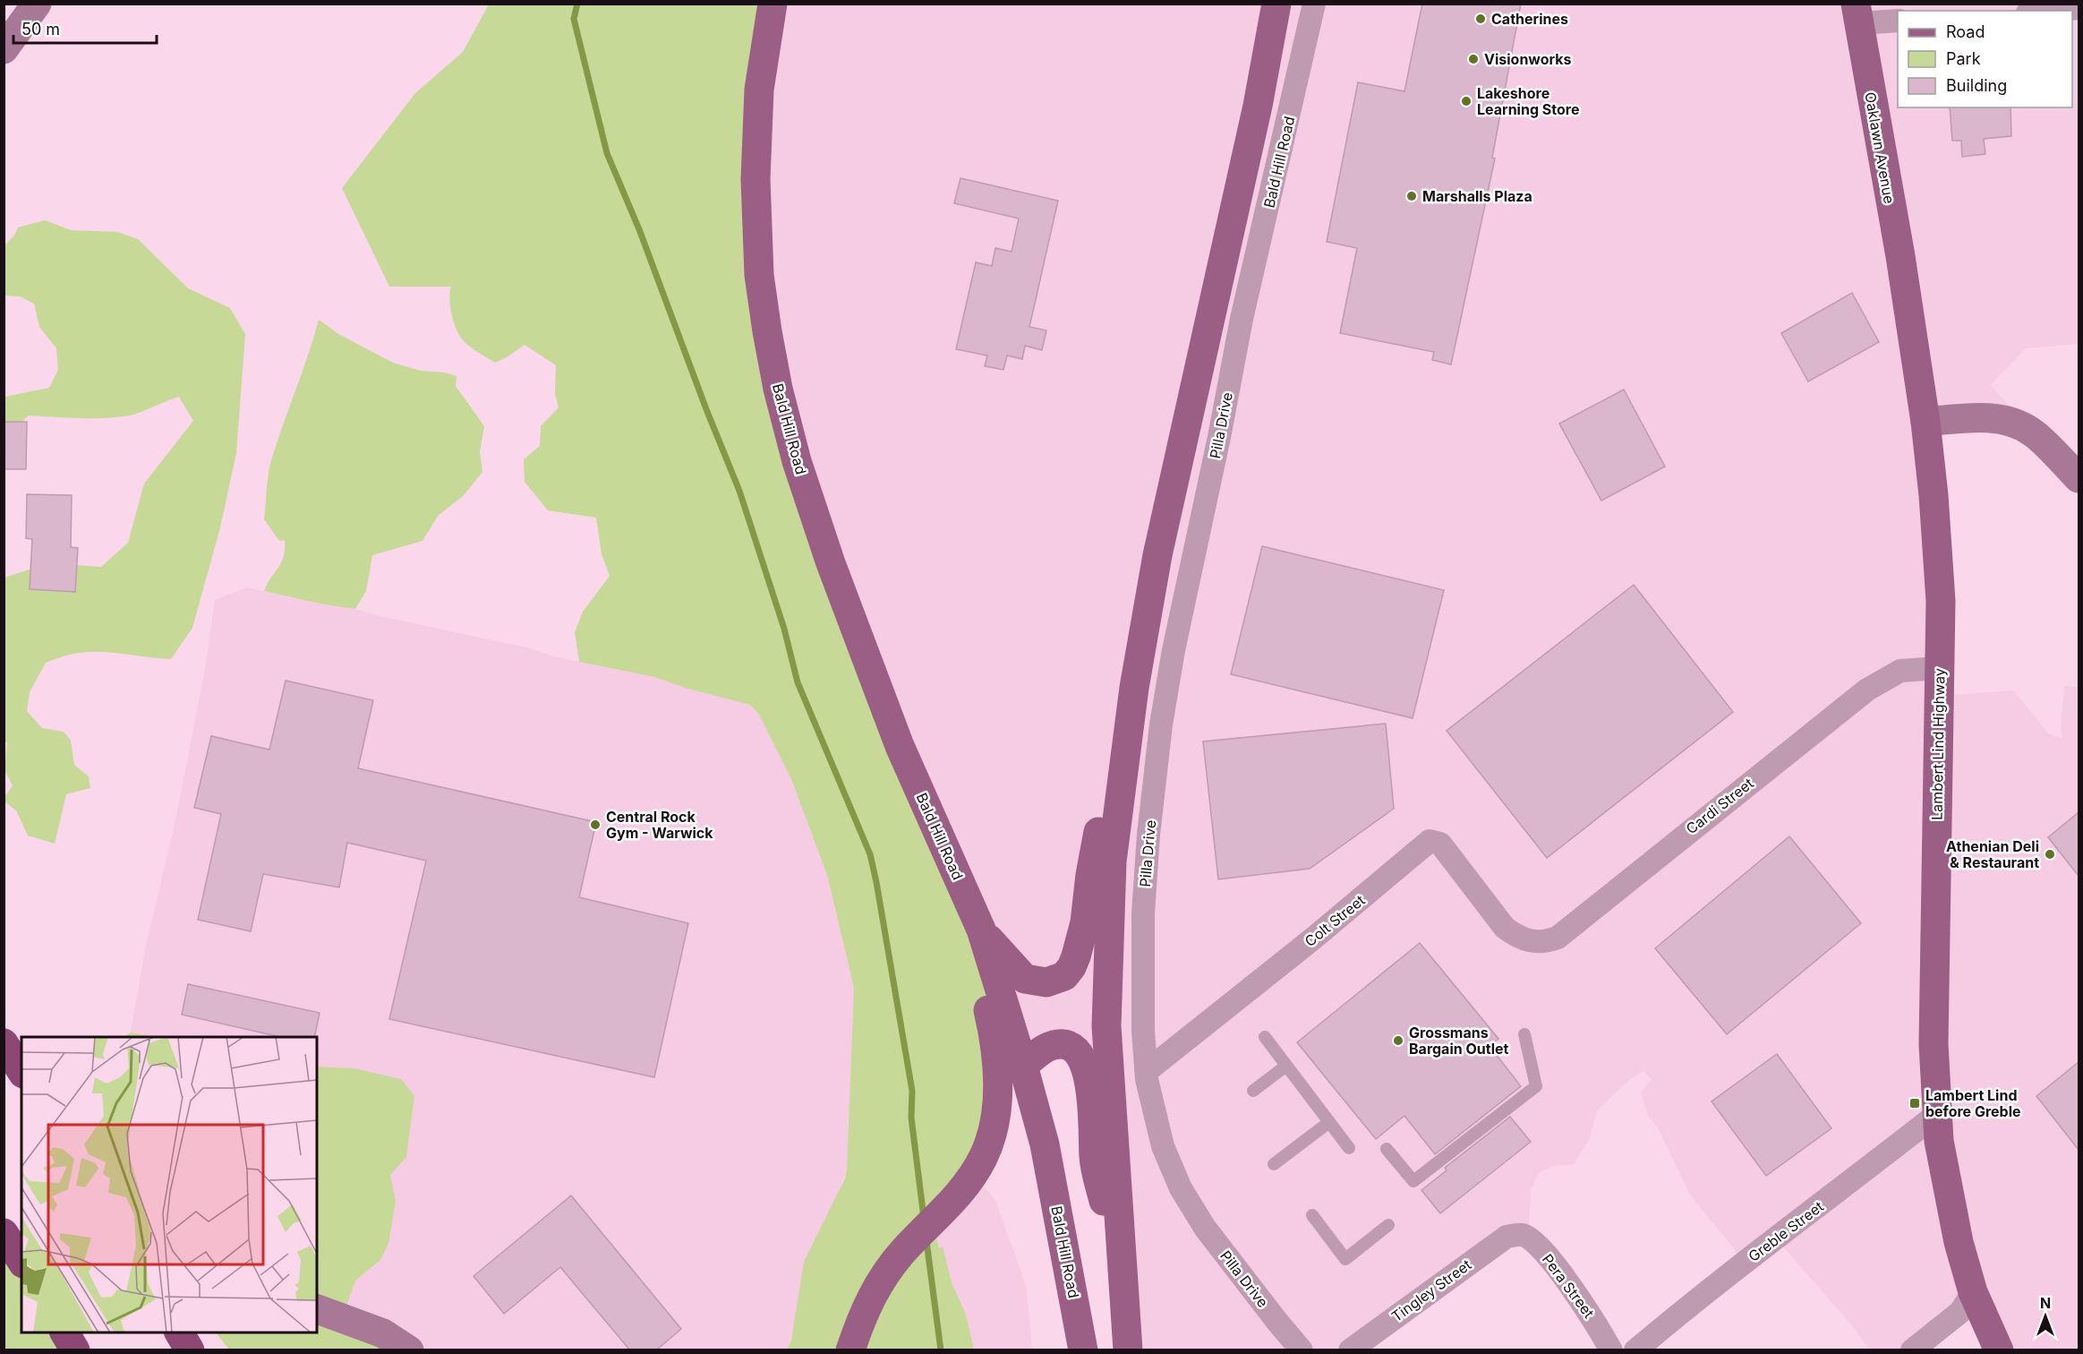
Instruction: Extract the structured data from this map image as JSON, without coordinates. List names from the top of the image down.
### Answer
{
  "streets": {
    "main road": ["Oaklawn Avenue", "Bald Hill Road", "Lambert Lind Highway"],
    "street": [
      "Pilla Drive",
      "Cardi Street",
      "Colt Street",
      "Greble Street",
      "Pera Street",
      "Tingley Street"
    ]
  },
  "crossings": [
    ["Oaklawn Avenue", "Lambert Lind Highway"],
    ["Bald Hill Road", "Pilla Drive"],
    ["Pilla Drive", "Colt Street"],
    ["Lambert Lind Highway", "Cardi Street"],
    ["Lambert Lind Highway", "Greble Street"],
    ["Cardi Street", "Colt Street"],
    ["Pera Street", "Tingley Street"]
  ],
  "places": {
    "other": [
      "Catherines",
      "Visionworks",
      "Lakeshore Learning Store",
      "Marshalls Plaza",
      "Central Rock Gym - Warwick",
      "Athenian Deli & Restaurant",
      "Grossmans Bargain Outlet"
    ],
    "transit": ["Lambert Lind before Greble"]
  },
  "legend": ["Road", "Park", "Building"],
  "scale_bar": "50 m",
  "north": "top"
}
